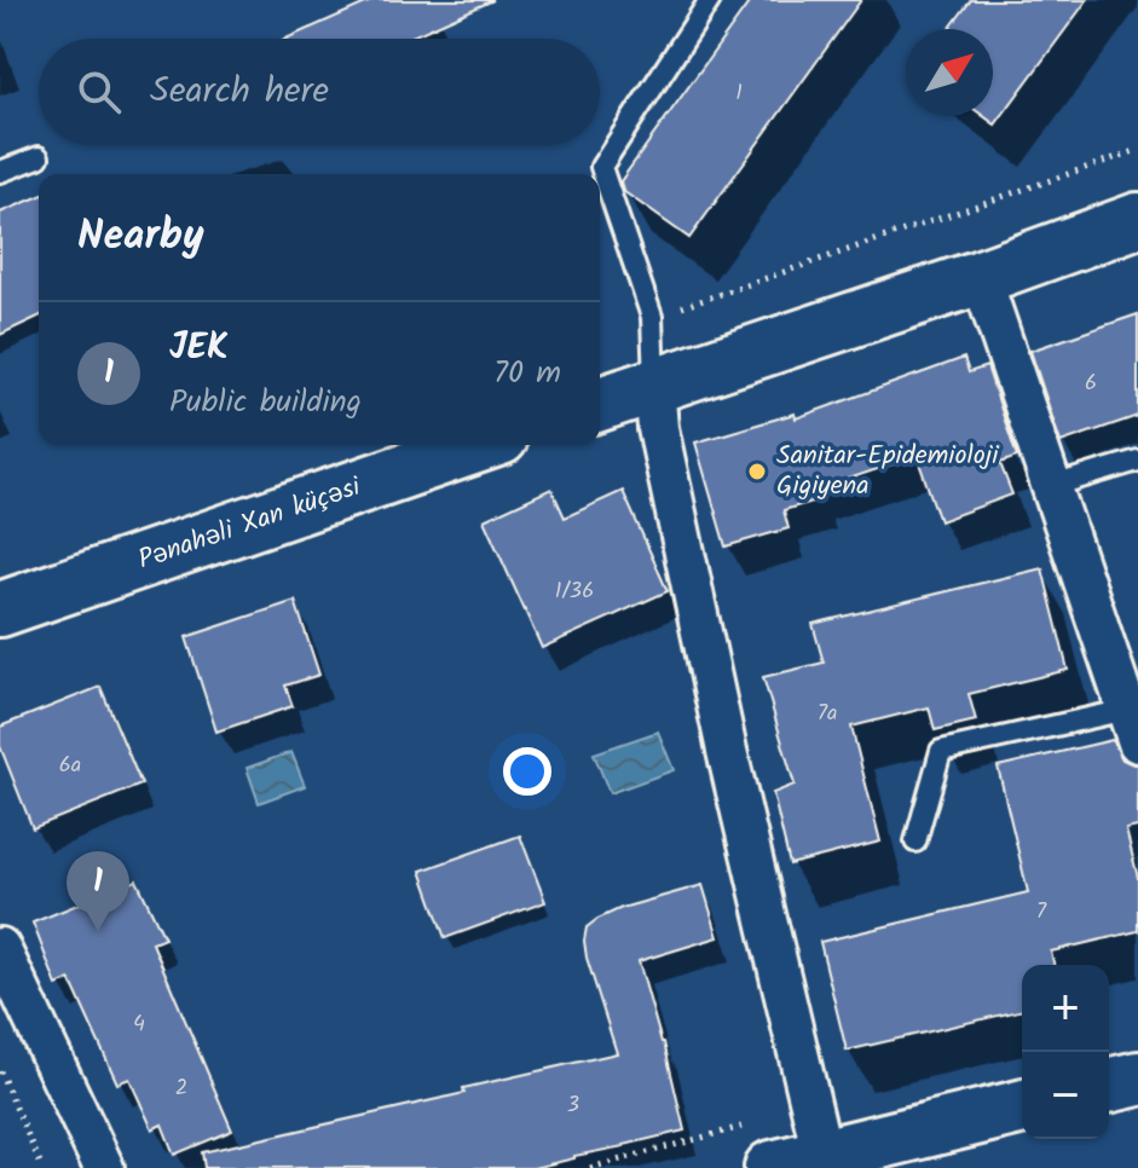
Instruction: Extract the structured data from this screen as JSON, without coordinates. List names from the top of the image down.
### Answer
{
  "streets": {
    "main road": ["Pənahəli Xan küçəsi"]
  },
  "places": ["Sanitar-Epidemioloji Gigiyena"],
  "house_numbers": [
    "1",
    "6",
    "1/36",
    "7a",
    "6a",
    "7",
    "4",
    "2",
    "3"
  ],
  "north": "top right",
  "page": {
    "search": "Search here",
    "heading": "Nearby",
    "list": [
      {
        "mark": "1",
        "name": "JEK",
        "note": "Public building",
        "value": "70 m"
      }
    ],
    "pins": "1",
    "map_buttons": ["+", "−"]
  }
}
